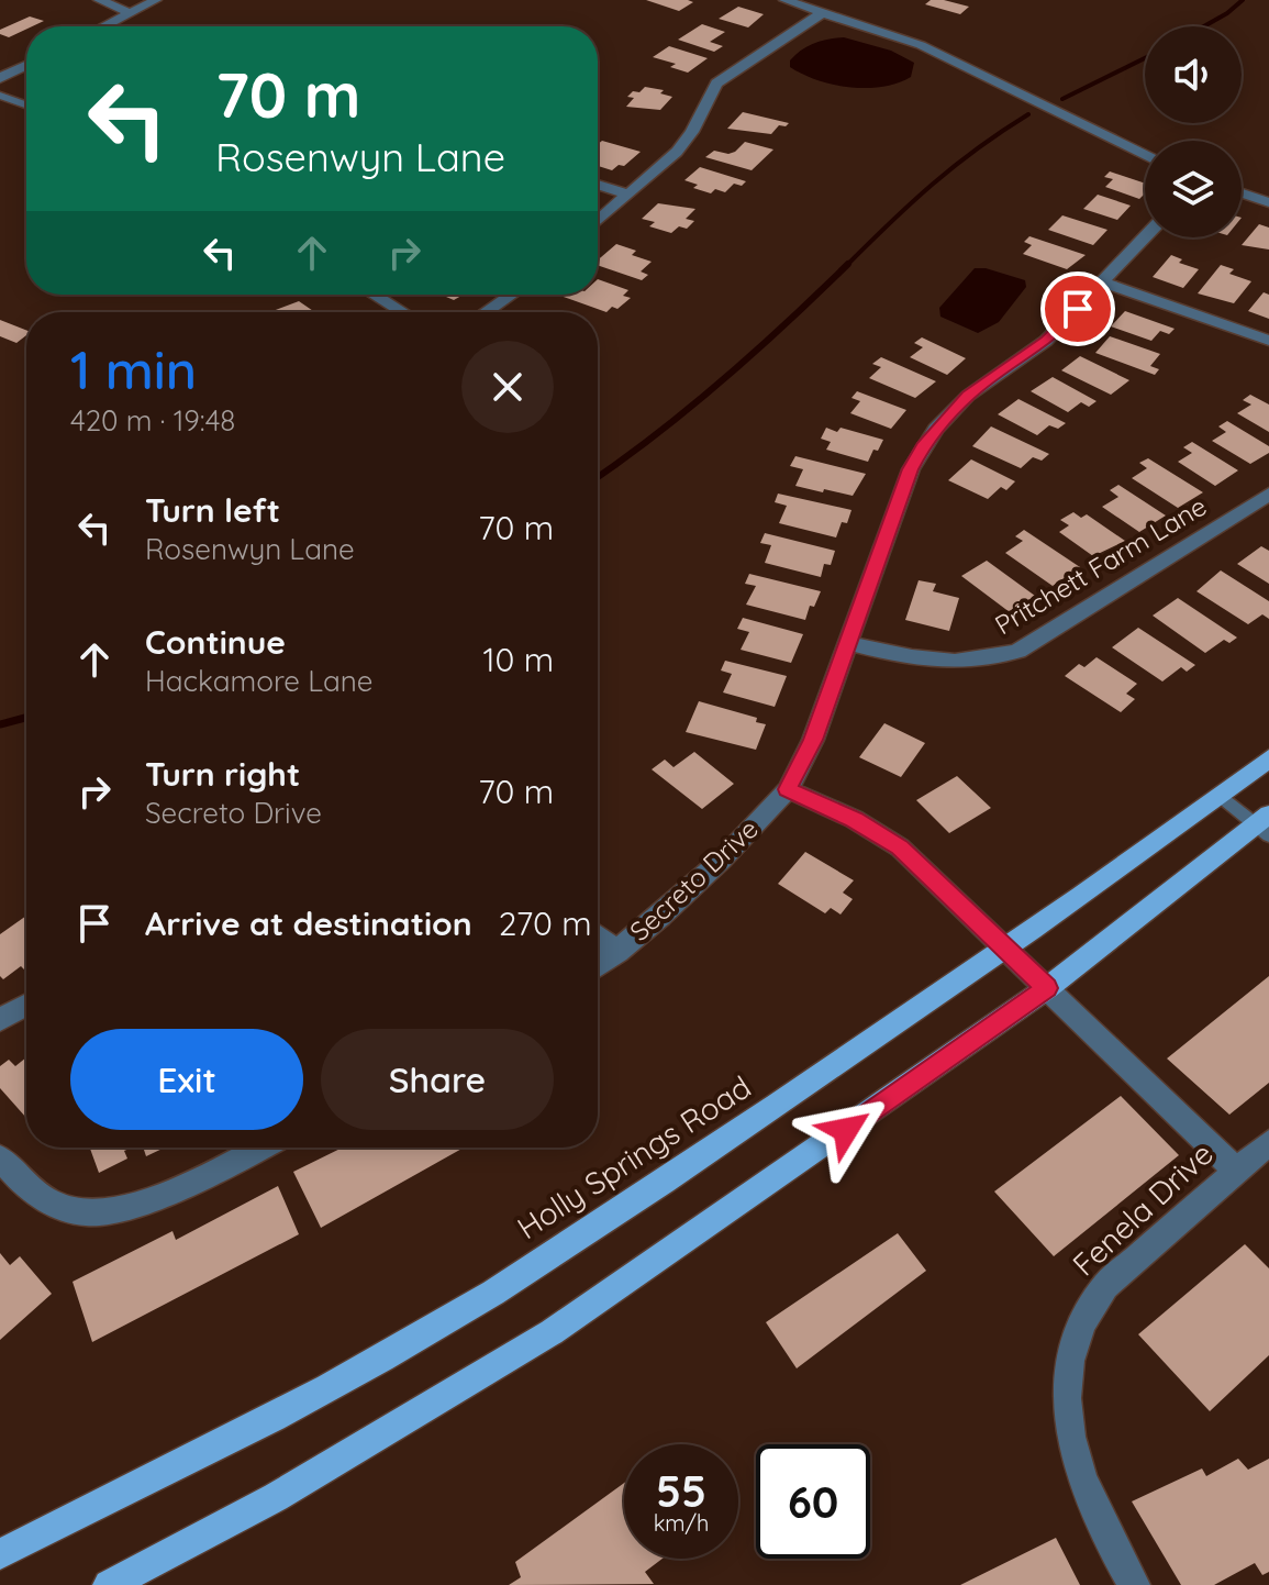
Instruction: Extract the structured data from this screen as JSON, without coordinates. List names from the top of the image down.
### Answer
{
  "streets": {
    "main road": ["Holly Springs Road"],
    "street": ["Pritchett Farm Lane", "Secreto Drive", "Fenela Drive"]
  },
  "crossings": [
    ["Pritchett Farm Lane", "Secreto Drive"]
  ],
  "page": {
    "turn": ["70 m", "Rosenwyn Lane"],
    "heading": ["1 min", "420 m · 19:48"],
    "list": [
      {
        "name": "Turn left",
        "note": "Rosenwyn Lane",
        "value": "70 m"
      },
      {
        "name": "Continue",
        "note": "Hackamore Lane",
        "value": "10 m"
      },
      {
        "name": "Turn right",
        "note": "Secreto Drive",
        "value": "70 m"
      },
      {
        "name": "Arrive at destination",
        "value": "270 m"
      }
    ],
    "buttons": ["Exit", "Share"],
    "speed": "55 km/h",
    "limit": "60"
  }
}
